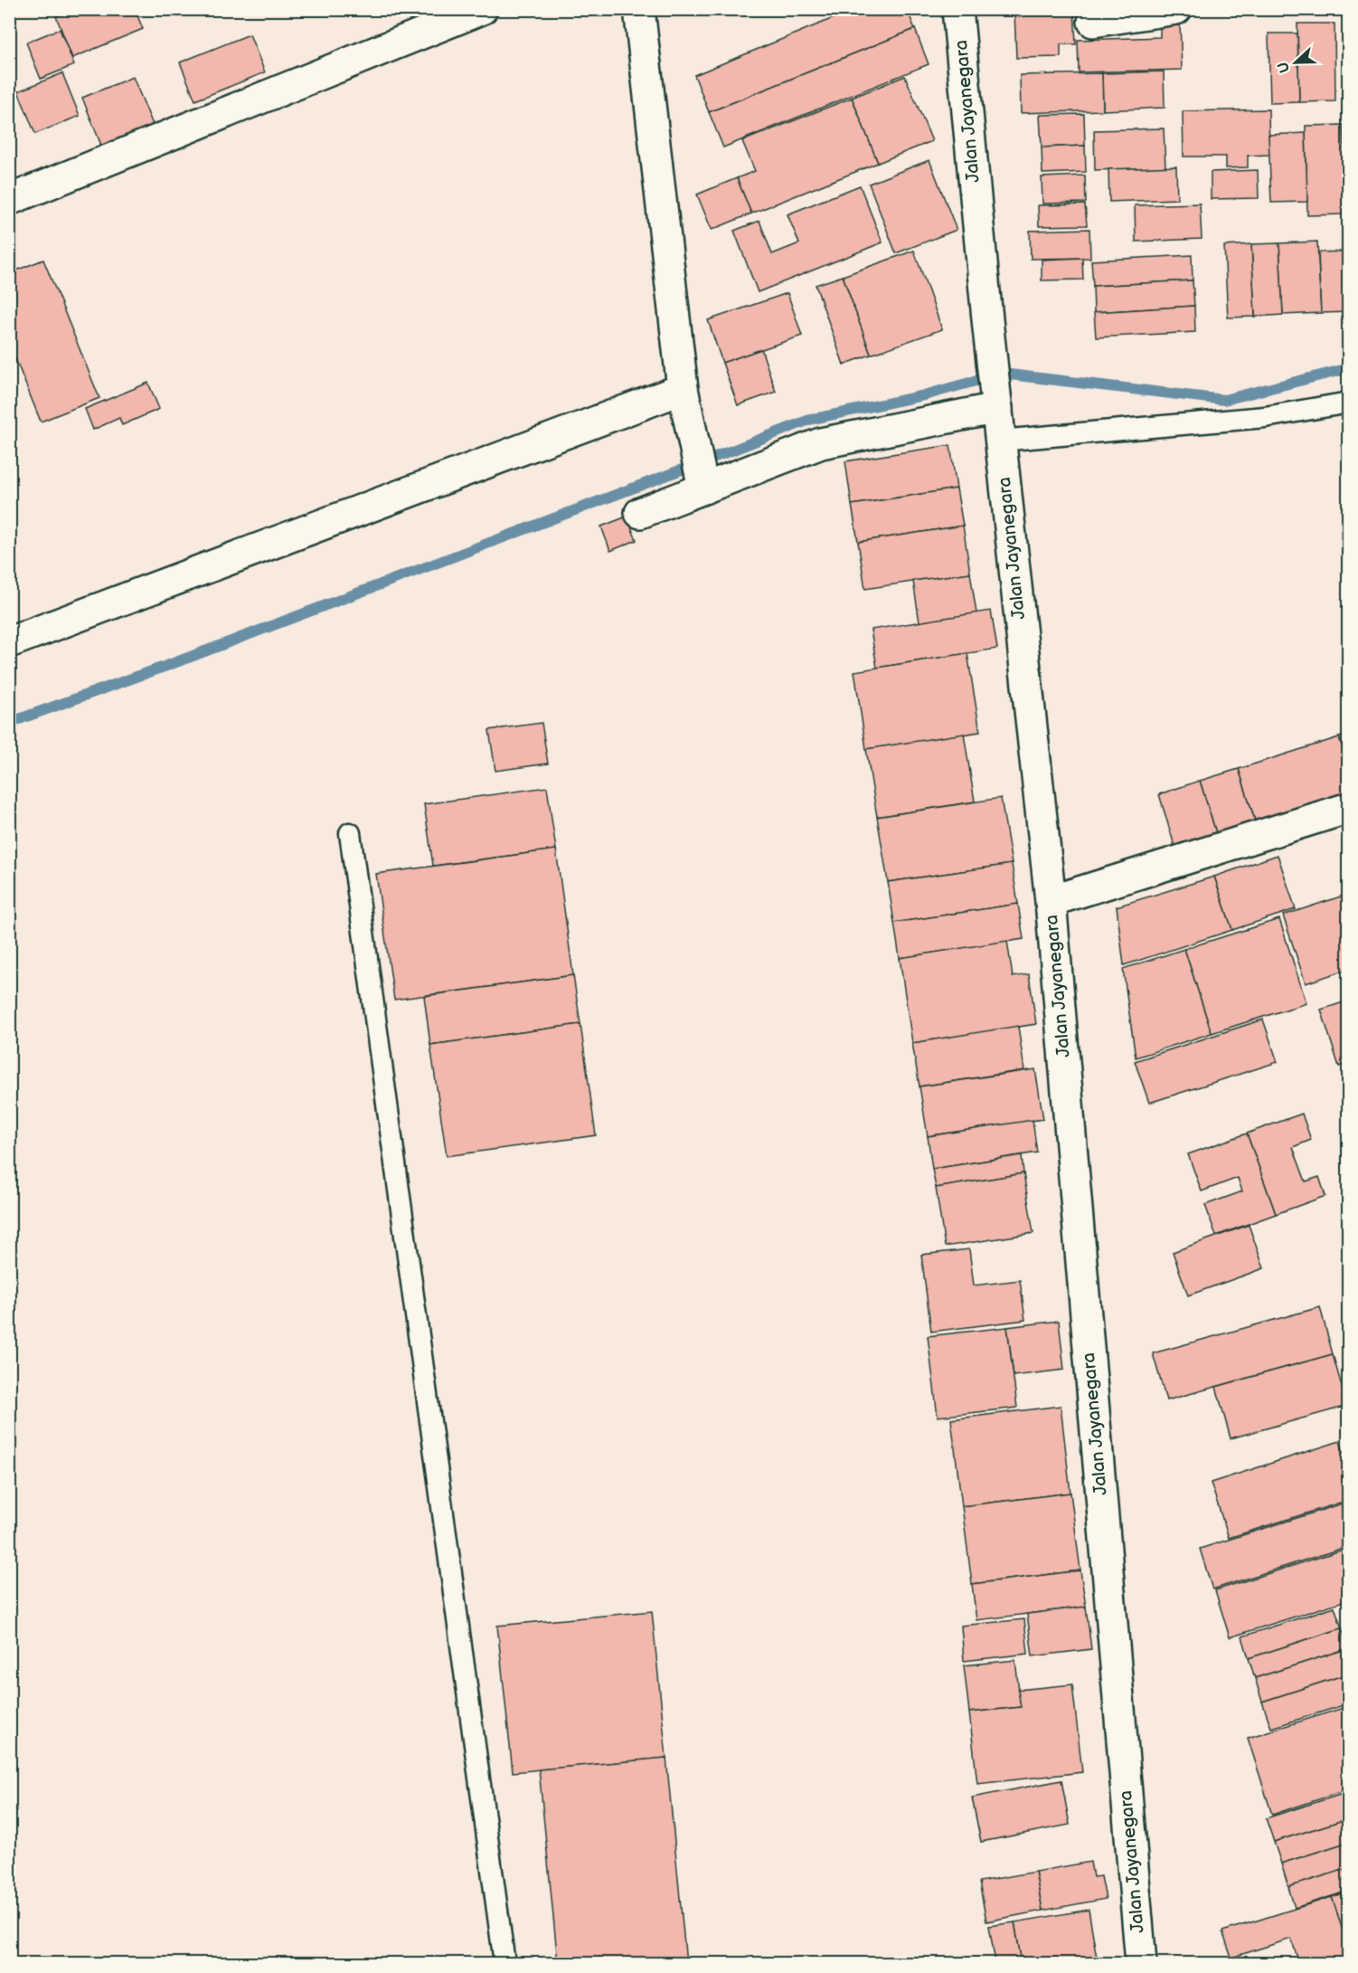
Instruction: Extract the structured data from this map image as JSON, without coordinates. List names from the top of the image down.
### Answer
{
  "streets": {
    "street": ["Jalan Jayanegara"]
  },
  "north": "left"
}
